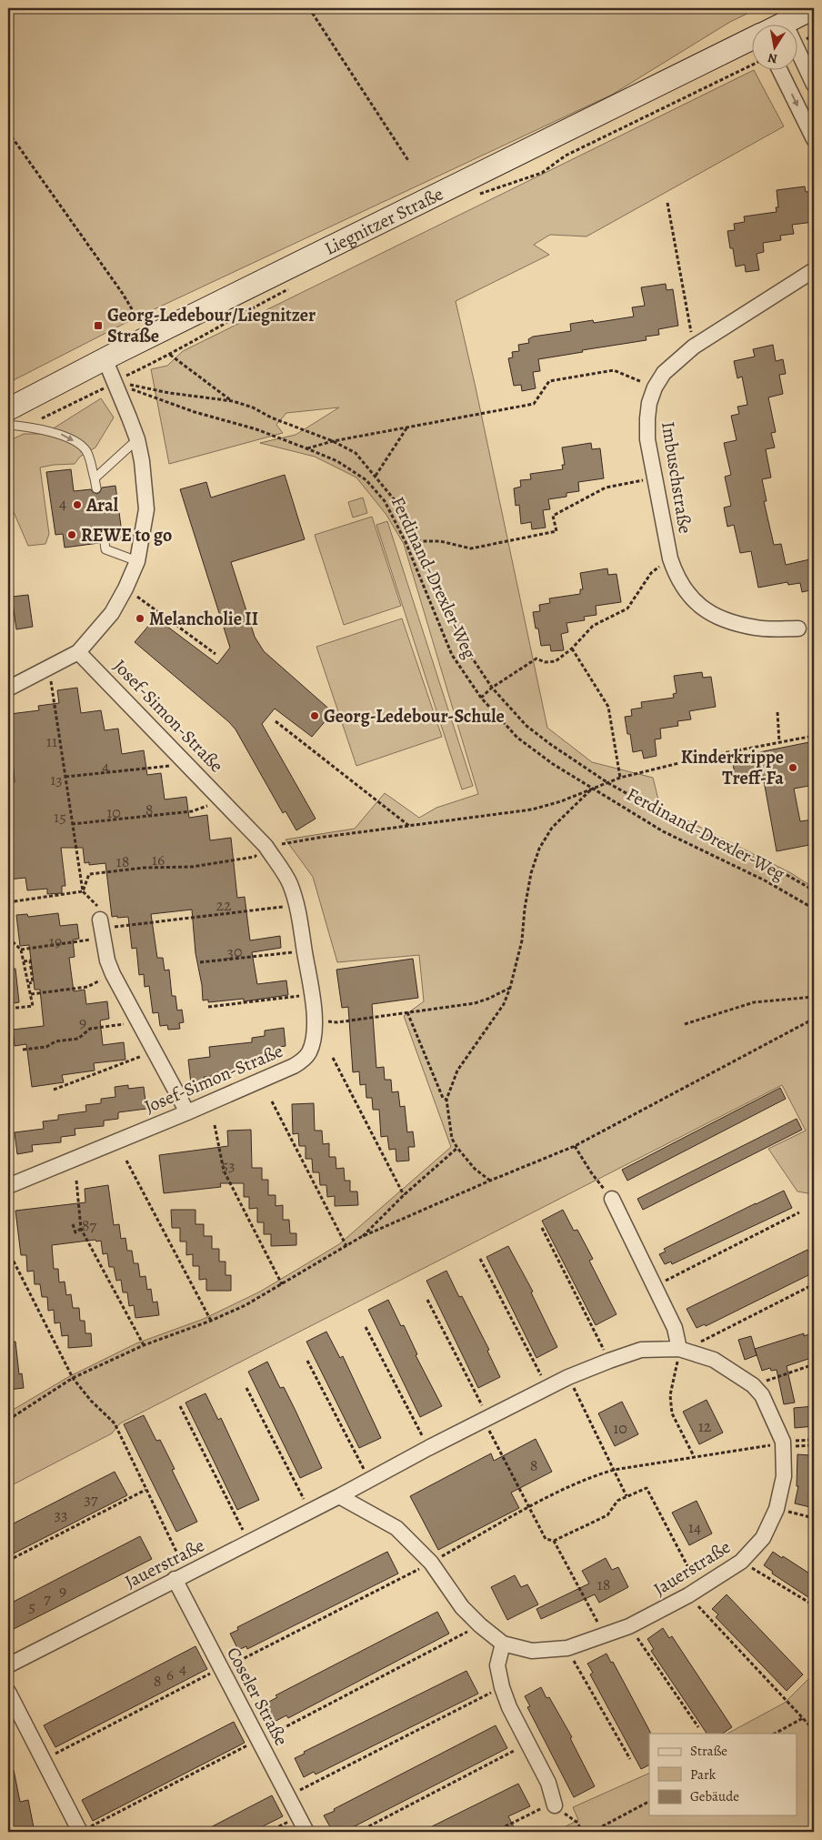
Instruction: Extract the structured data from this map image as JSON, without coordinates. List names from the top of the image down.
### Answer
{
  "streets": {
    "main road": ["Liegnitzer Straße"],
    "street": [
      "Imbuschstraße",
      "Josef-Simon-Straße",
      "Jauerstraße",
      "Coseler Straße"
    ],
    "path": ["Ferdinand-Drexler-Weg"]
  },
  "crossings": [
    ["Jauerstraße", "Coseler Straße"]
  ],
  "places": {
    "transit": ["Georg-Ledebour/Liegnitzer Straße"],
    "other": [
      "Aral",
      "REWE to go",
      "Melancholie II",
      "Georg-Ledebour-Schule",
      "Kinderkrippe Treff-Fa"
    ]
  },
  "house_numbers": [
    "4",
    "11",
    "4",
    "13",
    "8",
    "10",
    "15",
    "16",
    "18",
    "22",
    "19",
    "30",
    "9",
    "53",
    "87",
    "12",
    "10",
    "8",
    "37",
    "33",
    "14",
    "18",
    "9",
    "7",
    "5",
    "4",
    "6",
    "8"
  ],
  "legend": ["Straße", "Park", "Gebäude"],
  "north": "bottom"
}
